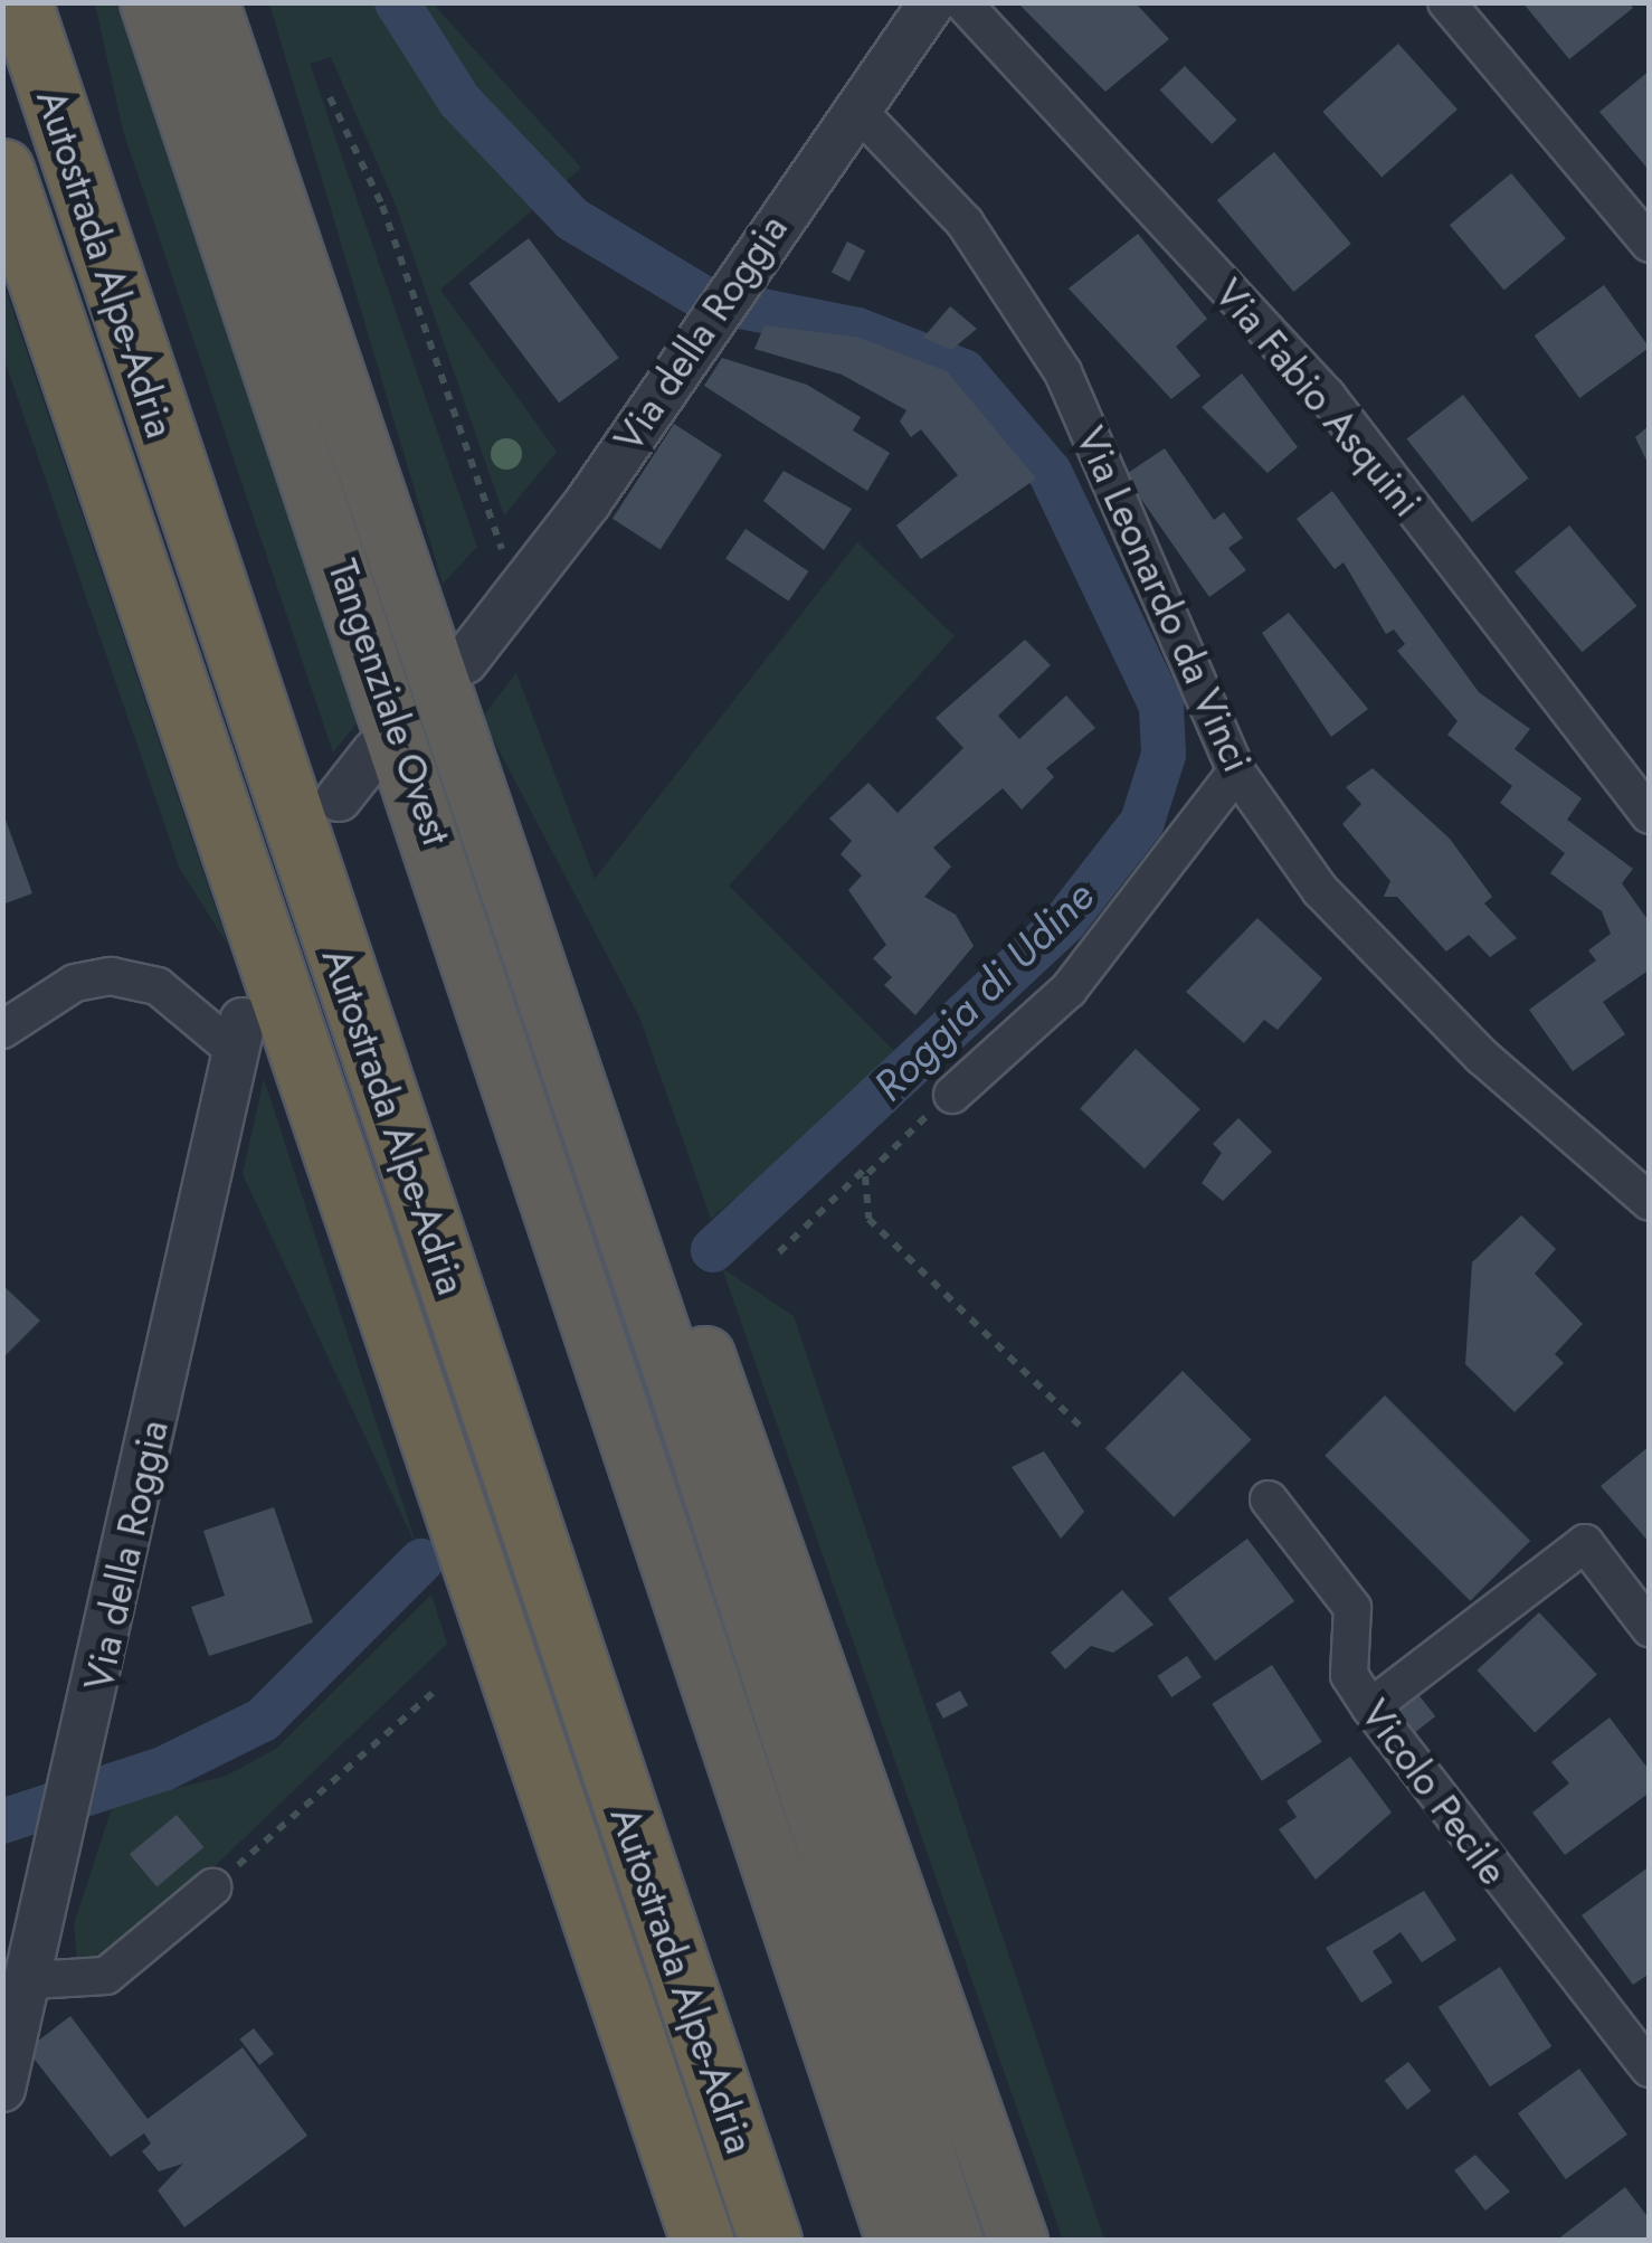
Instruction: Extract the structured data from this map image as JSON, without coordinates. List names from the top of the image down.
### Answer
{
  "streets": {
    "highway": ["Autostrada Alpe-Adria", "Tangenziale Ovest"],
    "street": [
      "Via della Roggia",
      "Via Fabio Asquini",
      "Via Leonardo da Vinci",
      "Vicolo Pecile"
    ]
  },
  "crossings": [
    ["Via della Roggia", "Via Leonardo da Vinci"]
  ],
  "water": ["Roggia di Udine"]
}
